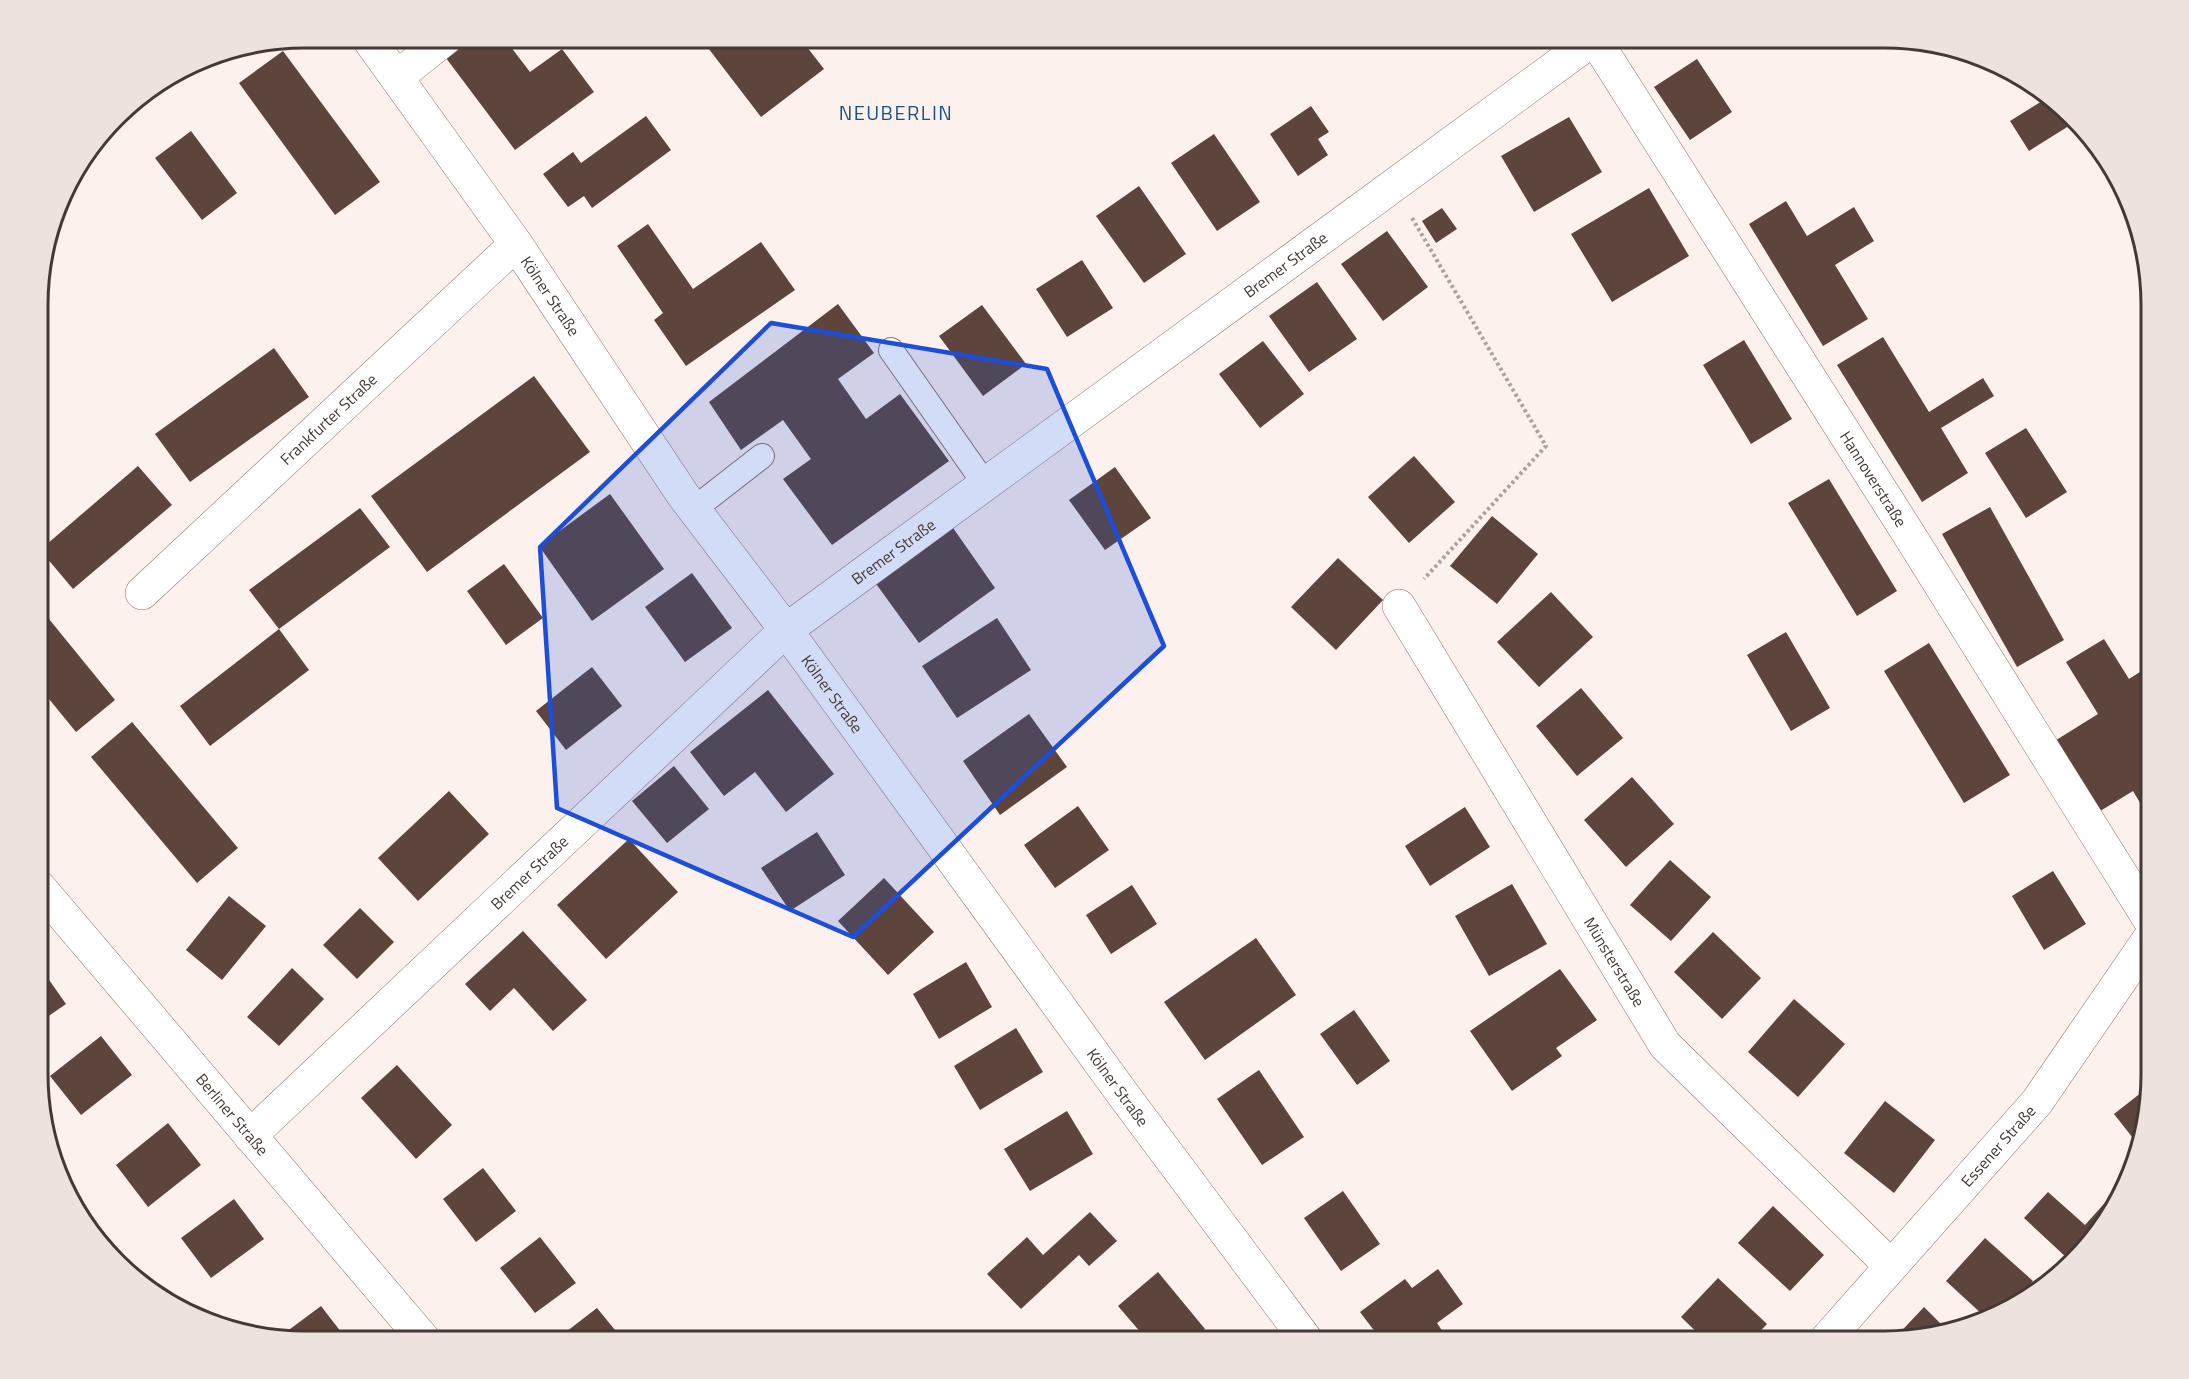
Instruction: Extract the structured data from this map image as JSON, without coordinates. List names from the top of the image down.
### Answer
{
  "streets": {
    "street": [
      "Bremer Straße",
      "Kölner Straße",
      "Frankfurter Straße",
      "Hannoverstraße",
      "Münsterstraße",
      "Berliner Straße",
      "Essener Straße"
    ]
  },
  "crossings": [
    ["Bremer Straße", "Kölner Straße"],
    ["Bremer Straße", "Berliner Straße"],
    ["Kölner Straße", "Frankfurter Straße"],
    ["Münsterstraße", "Essener Straße"]
  ],
  "districts": ["NEUBERLIN"]
}
